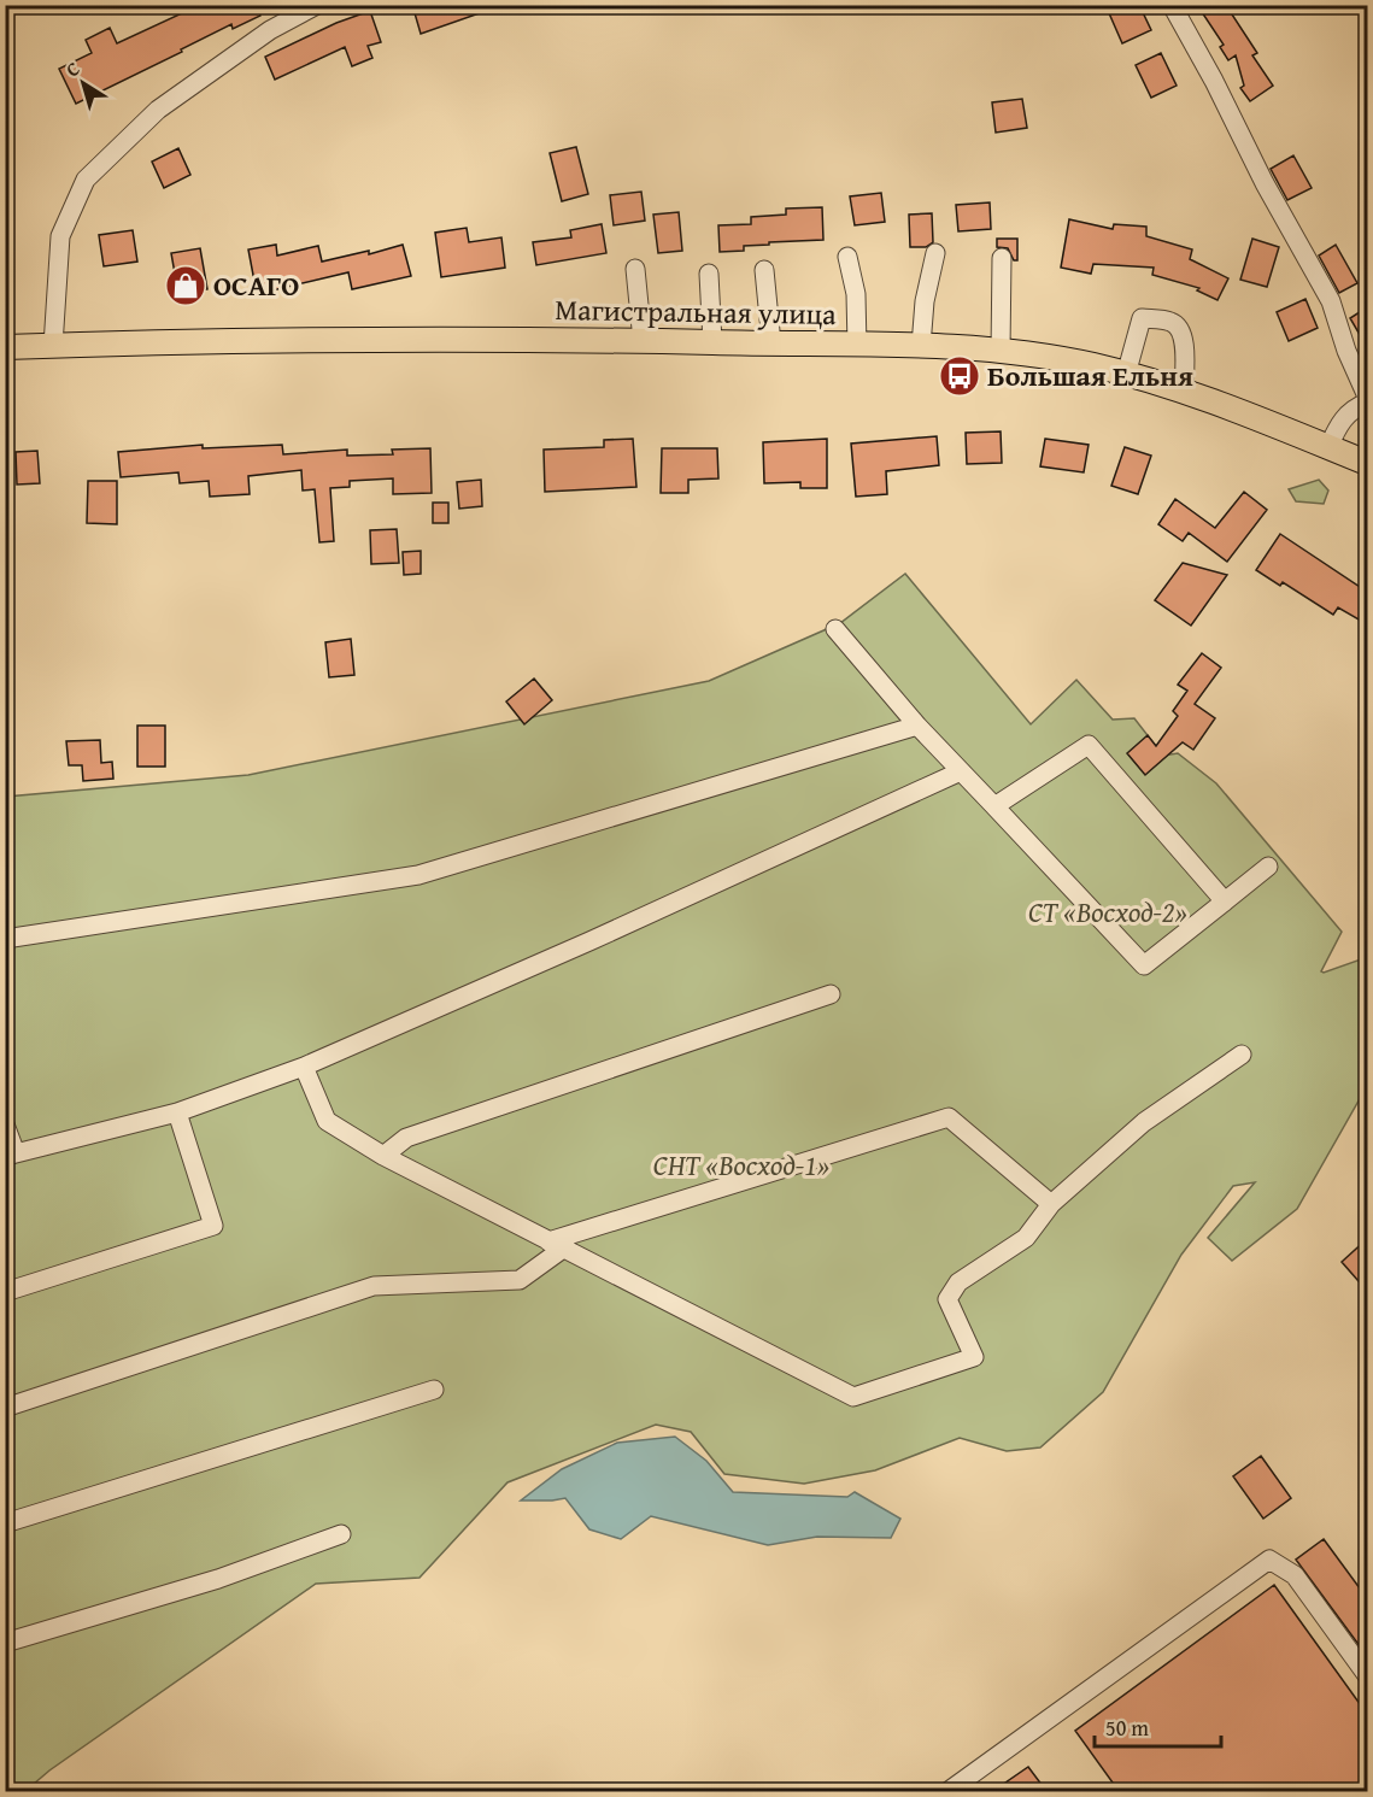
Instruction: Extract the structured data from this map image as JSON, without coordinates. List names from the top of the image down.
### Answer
{
  "streets": {
    "main road": ["Магистральная улица"]
  },
  "parks": ["СТ «Восход-2»", "СНТ «Восход-1»"],
  "places": {
    "shop": ["ОСАГО"],
    "bus stop": ["Большая Ельня"]
  },
  "scale_bar": "50 m",
  "north": "top left"
}
